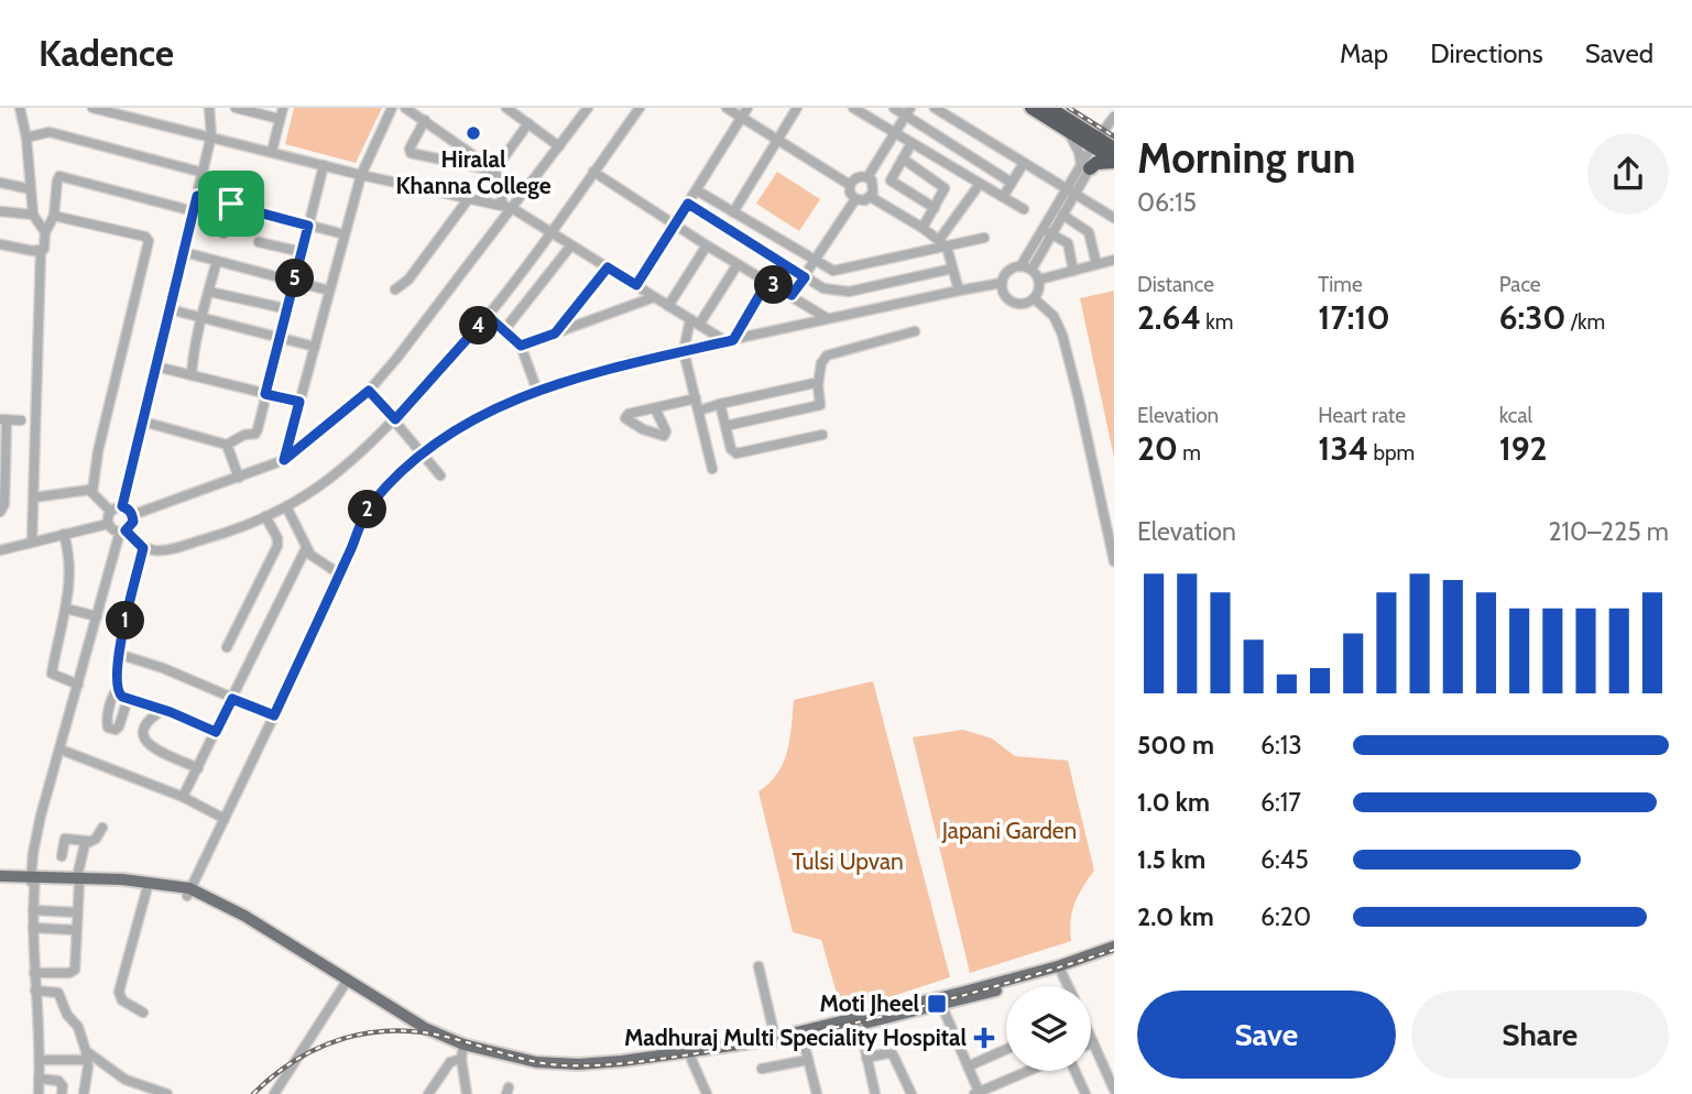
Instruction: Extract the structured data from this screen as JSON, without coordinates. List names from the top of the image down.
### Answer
{
  "parks": ["Japani Garden", "Tulsi Upvan"],
  "places": {
    "other": ["Hiralal Khanna College"],
    "transit": ["Moti Jheel"],
    "health": ["Madhuraj Multi Speciality Hospital"]
  },
  "page": {
    "header": "Kadence",
    "nav": ["Map", "Directions", "Saved"],
    "heading": ["Morning run", "06:15"],
    "stats": [
      ["Distance", "2.64 km"],
      ["Time", "17:10"],
      ["Pace", "6:30 /km"],
      ["Elevation", "20 m"],
      ["Heart rate", "134 bpm"],
      ["kcal", "192"]
    ],
    "pins": [
      "5",
      "3",
      "4",
      "2",
      "1"
    ],
    "chart": ["Elevation", "210–225 m"],
    "list": [
      {
        "name": "500 m",
        "note": "6:13"
      },
      {
        "name": "1.0 km",
        "note": "6:17"
      },
      {
        "name": "1.5 km",
        "note": "6:45"
      },
      {
        "name": "2.0 km",
        "note": "6:20"
      }
    ],
    "buttons": ["Save", "Share"]
  }
}
